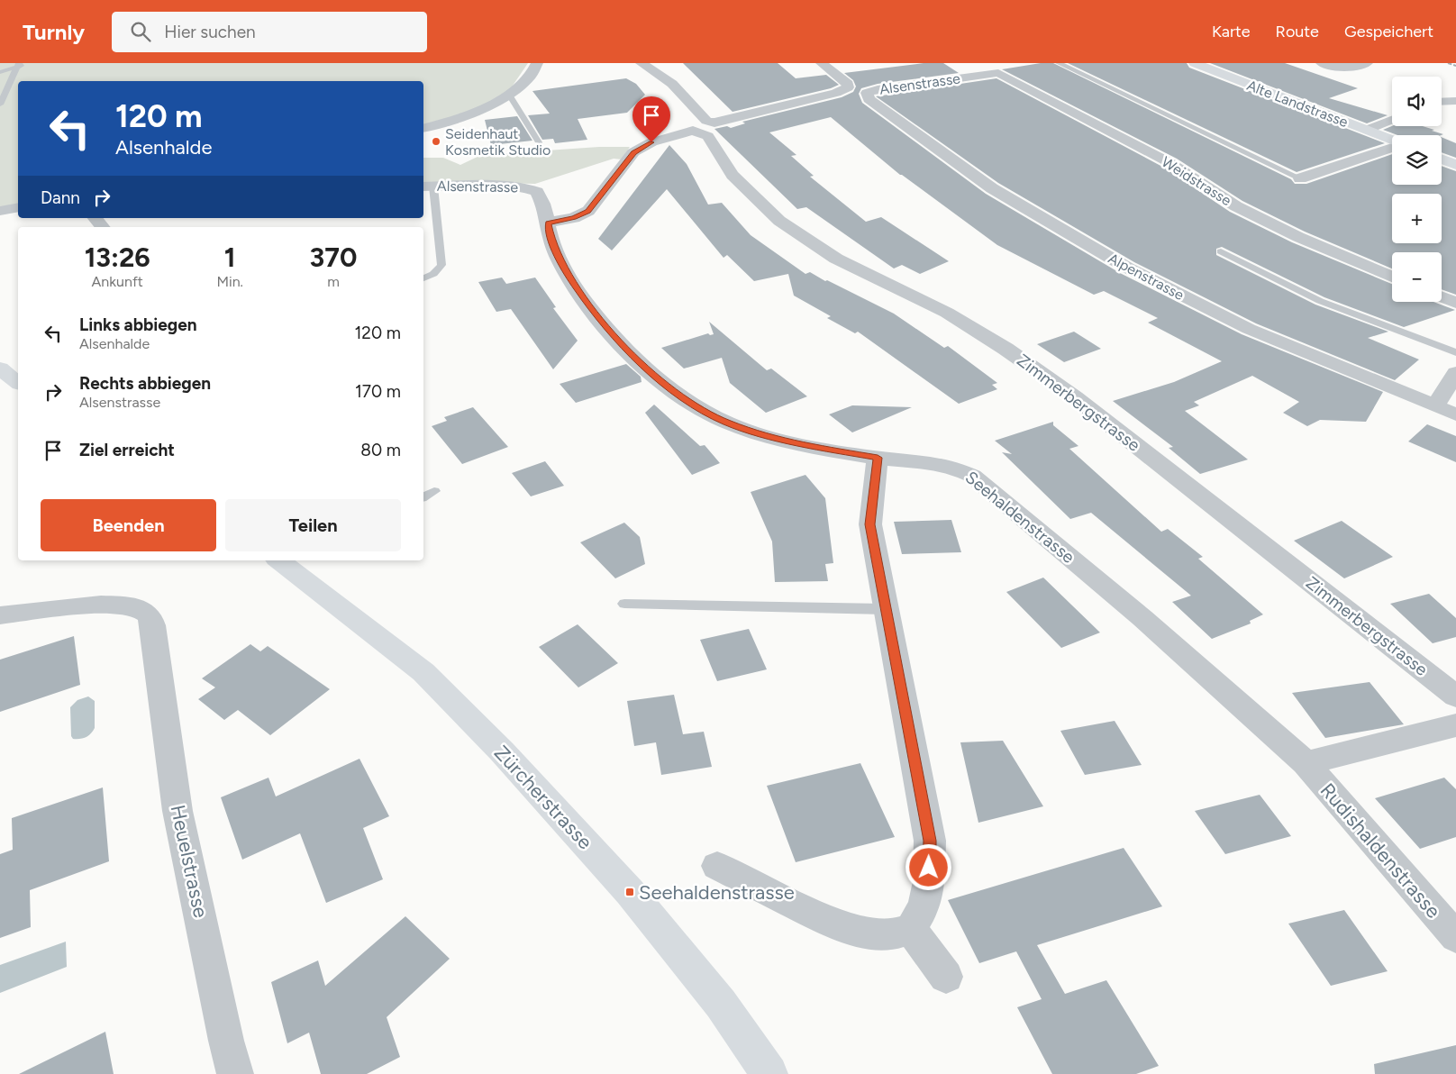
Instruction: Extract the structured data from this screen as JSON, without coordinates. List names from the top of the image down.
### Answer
{
  "streets": {
    "main road": ["Alte Landstrasse", "Zürcherstrasse"],
    "street": [
      "Alsenstrasse",
      "Weidstrasse",
      "Alpenstrasse",
      "Zimmerbergstrasse",
      "Seehaldenstrasse",
      "Rudishaldenstrasse",
      "Heuelstrasse"
    ]
  },
  "crossings": [
    ["Alsenstrasse", "Weidstrasse"],
    ["Alsenstrasse", "Alpenstrasse"],
    ["Alsenstrasse", "Seehaldenstrasse"],
    ["Seehaldenstrasse", "Rudishaldenstrasse"]
  ],
  "places": {
    "other": ["Seidenhaut Kosmetik Studio"],
    "transit": ["Seehaldenstrasse"]
  },
  "page": {
    "header": "Turnly",
    "search": "Hier suchen",
    "nav": ["Karte", "Route", "Gespeichert"],
    "map_buttons": ["+", "−"],
    "turn": ["120 m", "Alsenhalde"],
    "then": "Dann",
    "eta": [
      "13:26",
      "Ankunft",
      "1",
      "Min.",
      "370",
      "m"
    ],
    "list": [
      {
        "name": "Links abbiegen",
        "note": "Alsenhalde",
        "value": "120 m"
      },
      {
        "name": "Rechts abbiegen",
        "note": "Alsenstrasse",
        "value": "170 m"
      },
      {
        "name": "Ziel erreicht",
        "value": "80 m"
      }
    ],
    "buttons": ["Beenden", "Teilen"]
  }
}
